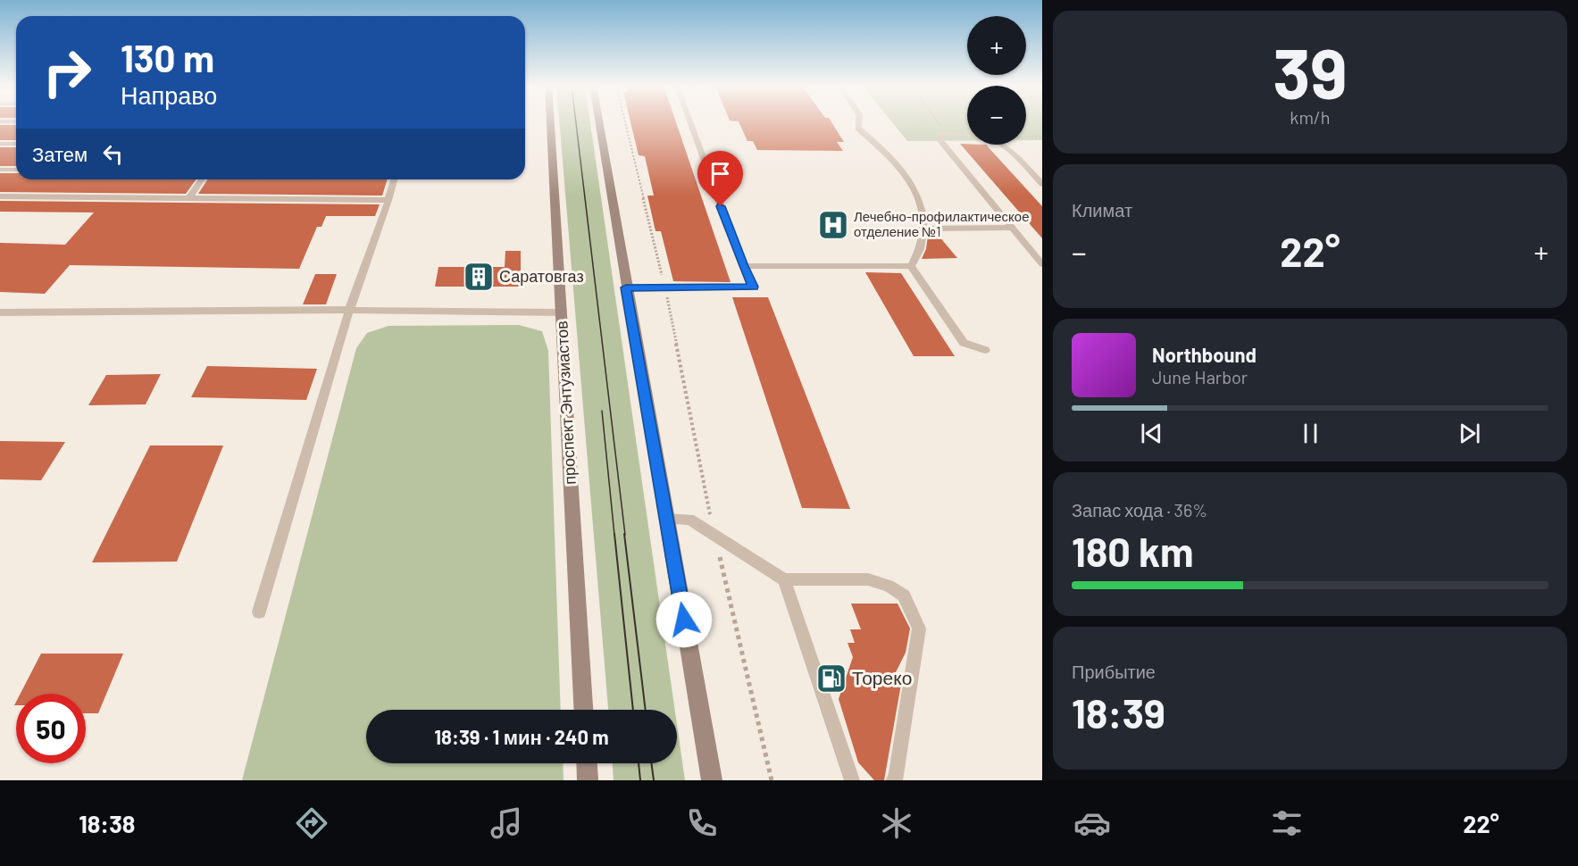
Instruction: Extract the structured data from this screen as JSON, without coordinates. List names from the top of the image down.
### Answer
{
  "streets": {
    "main road": ["проспект Энтузиастов"]
  },
  "places": {
    "hospital": ["Лечебно-профилактическое отделение №1"],
    "building": ["Саратовгаз"],
    "fuel station": ["Тореко"]
  },
  "page": {
    "tile": [
      ["39", "km/h"],
      "Климат",
      ["Запас хода · 36%", "180 km"],
      ["Прибытие", "18:39"]
    ],
    "map_buttons": ["+", "−"],
    "turn": ["130 m", "Направо"],
    "then": "Затем",
    "heat": ["−", "22°", "+"],
    "song": ["Northbound", "June Harbor"],
    "limit": "50",
    "trip": "18:39 · 1 мин · 240 m",
    "tabs": ["18:38", "22°"]
  }
}
